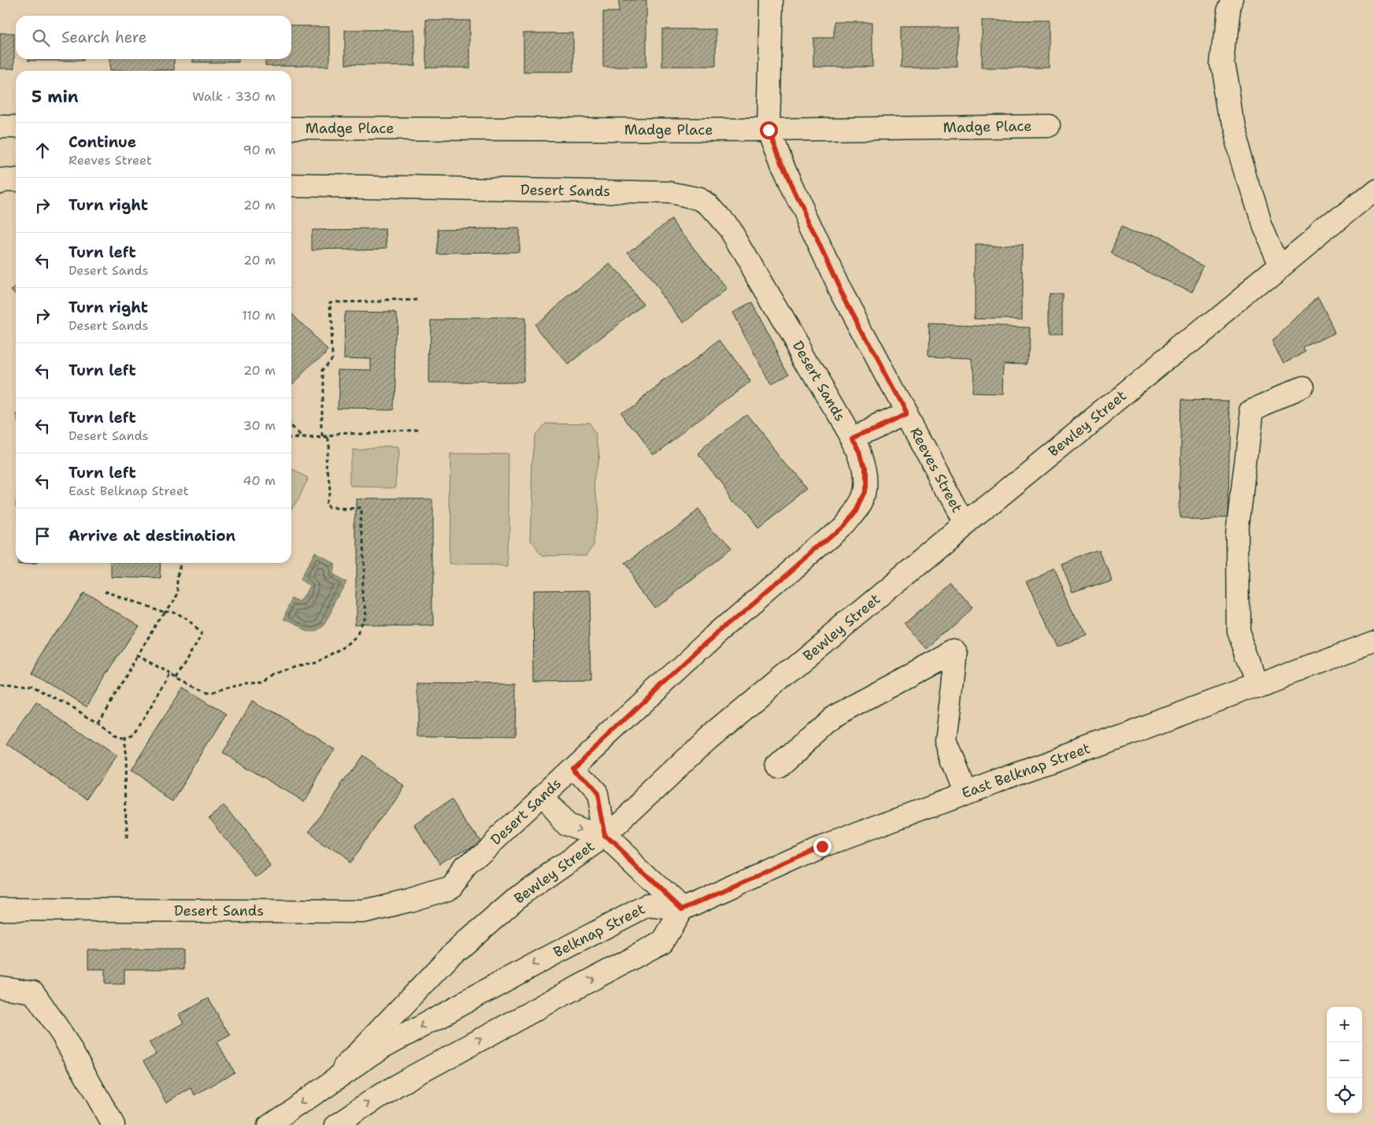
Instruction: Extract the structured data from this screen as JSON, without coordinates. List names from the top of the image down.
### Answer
{
  "streets": {
    "street": [
      "Madge Place",
      "Desert Sands",
      "Bewley Street",
      "Reeves Street",
      "East Belknap Street",
      "Belknap Street"
    ]
  },
  "crossings": [
    ["Madge Place", "Reeves Street"],
    ["Bewley Street", "Reeves Street"],
    ["Bewley Street", "Belknap Street"],
    ["East Belknap Street", "Belknap Street"]
  ],
  "page": {
    "search": "Search here",
    "heading": ["5 min", "Walk · 330 m"],
    "list": [
      ["Continue", "Reeves Street", "90 m"],
      ["Turn right", "20 m"],
      ["Turn left", "Desert Sands", "20 m"],
      ["Turn right", "Desert Sands", "110 m"],
      ["Turn left", "20 m"],
      ["Turn left", "Desert Sands", "30 m"],
      ["Turn left", "East Belknap Street", "40 m"],
      "Arrive at destination"
    ],
    "map_buttons": ["+", "−"]
  }
}
